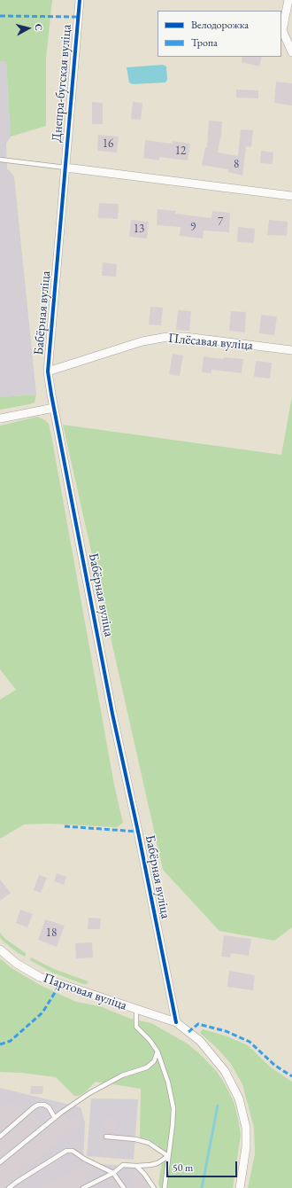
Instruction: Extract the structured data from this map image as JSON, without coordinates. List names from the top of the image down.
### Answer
{
  "streets": {
    "street": [
      "Днепра-бугская вуліца",
      "Бабёрная вуліца",
      "Плёсавая вуліца",
      "Партовая вуліца"
    ]
  },
  "crossings": [
    ["Днепра-бугская вуліца", "Бабёрная вуліца"],
    ["Бабёрная вуліца", "Плёсавая вуліца"],
    ["Бабёрная вуліца", "Партовая вуліца"]
  ],
  "house_numbers": [
    "16",
    "12",
    "8",
    "7",
    "9",
    "13",
    "18"
  ],
  "legend": ["Велодорожка", "Тропа"],
  "scale_bar": "50 m",
  "north": "right"
}
